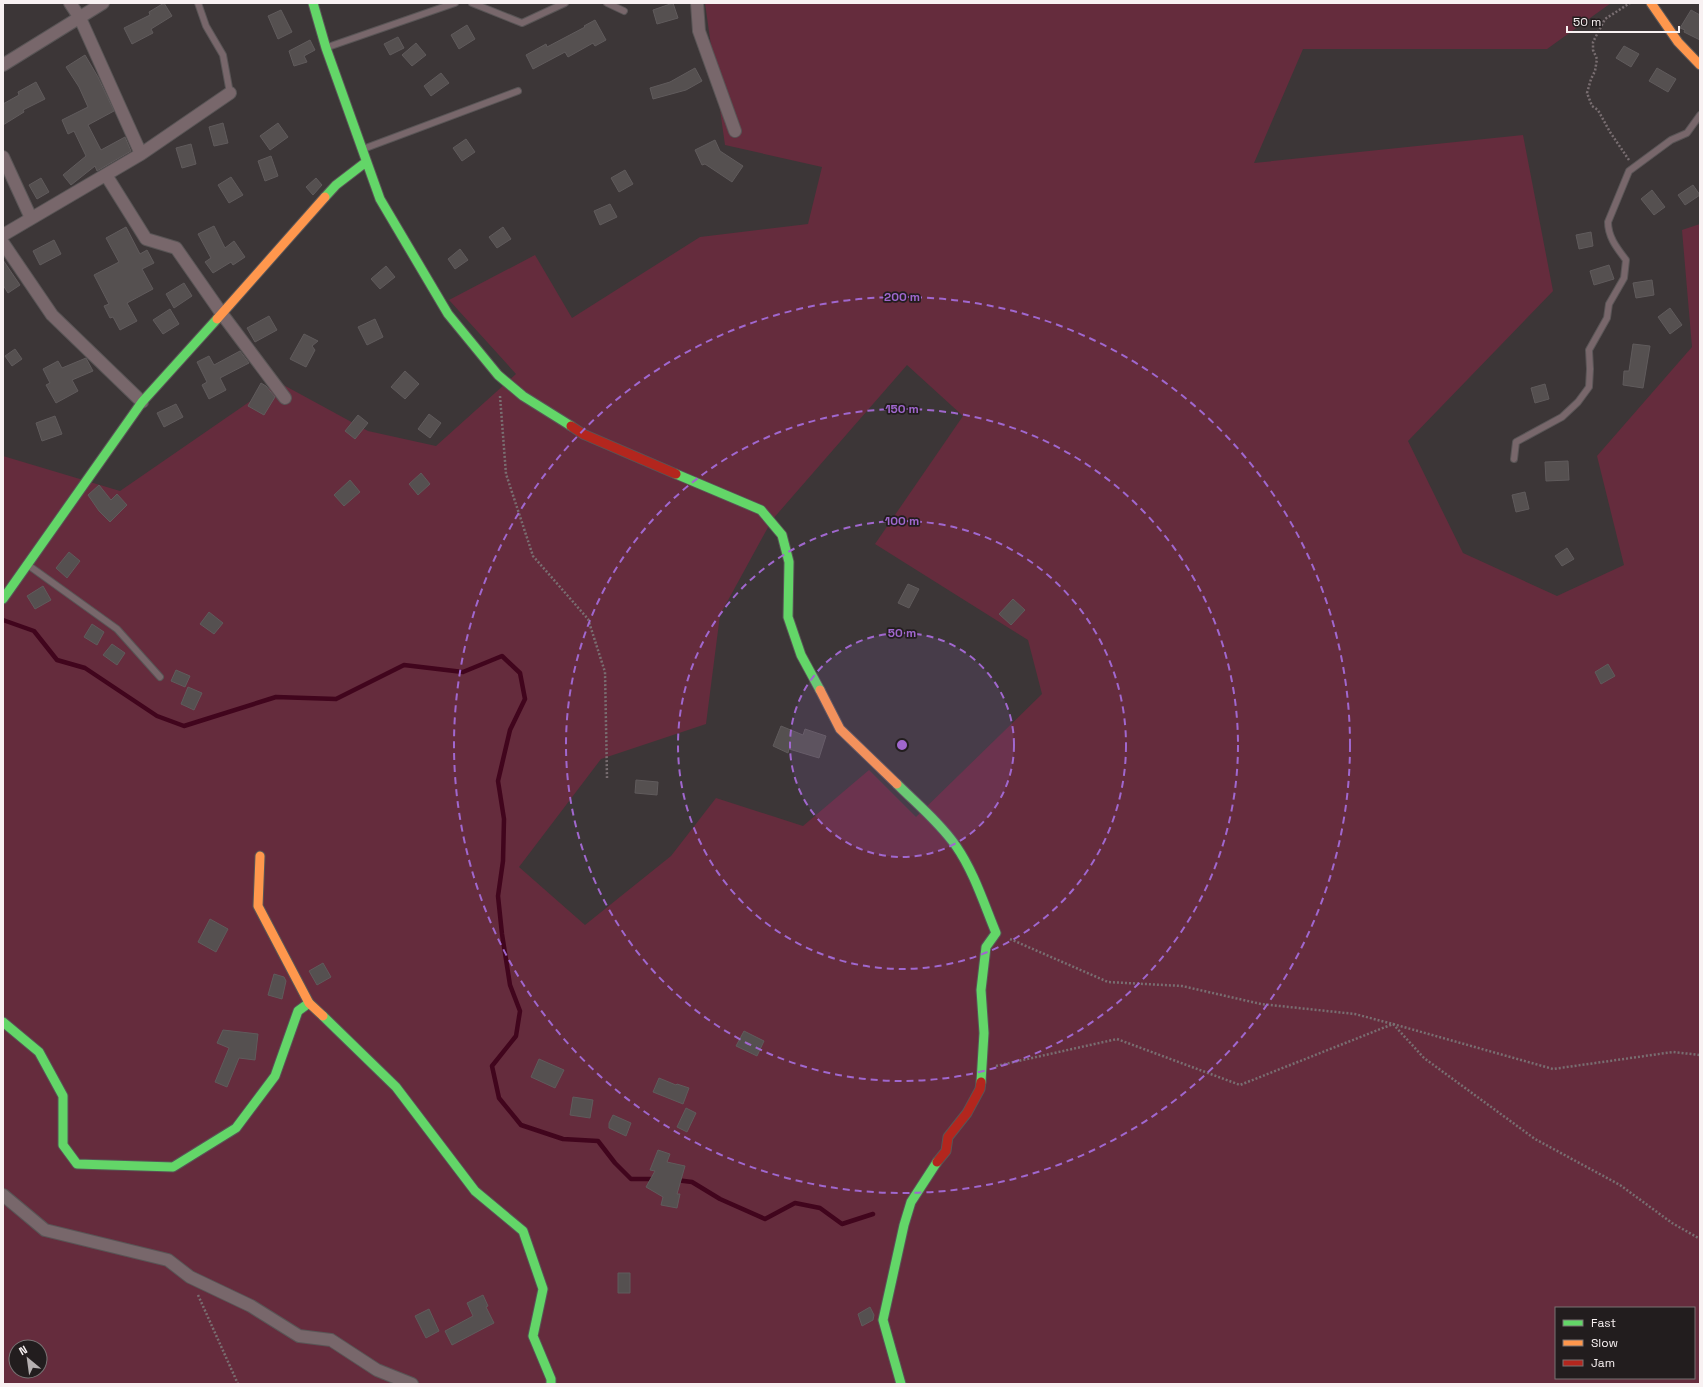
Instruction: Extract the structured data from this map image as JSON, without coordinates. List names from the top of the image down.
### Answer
{
  "legend": ["Fast", "Slow", "Jam"],
  "scale_bar": "50 m",
  "north": "top left",
  "rings": [
    "200 m",
    "150 m",
    "100 m",
    "50 m"
  ]
}
